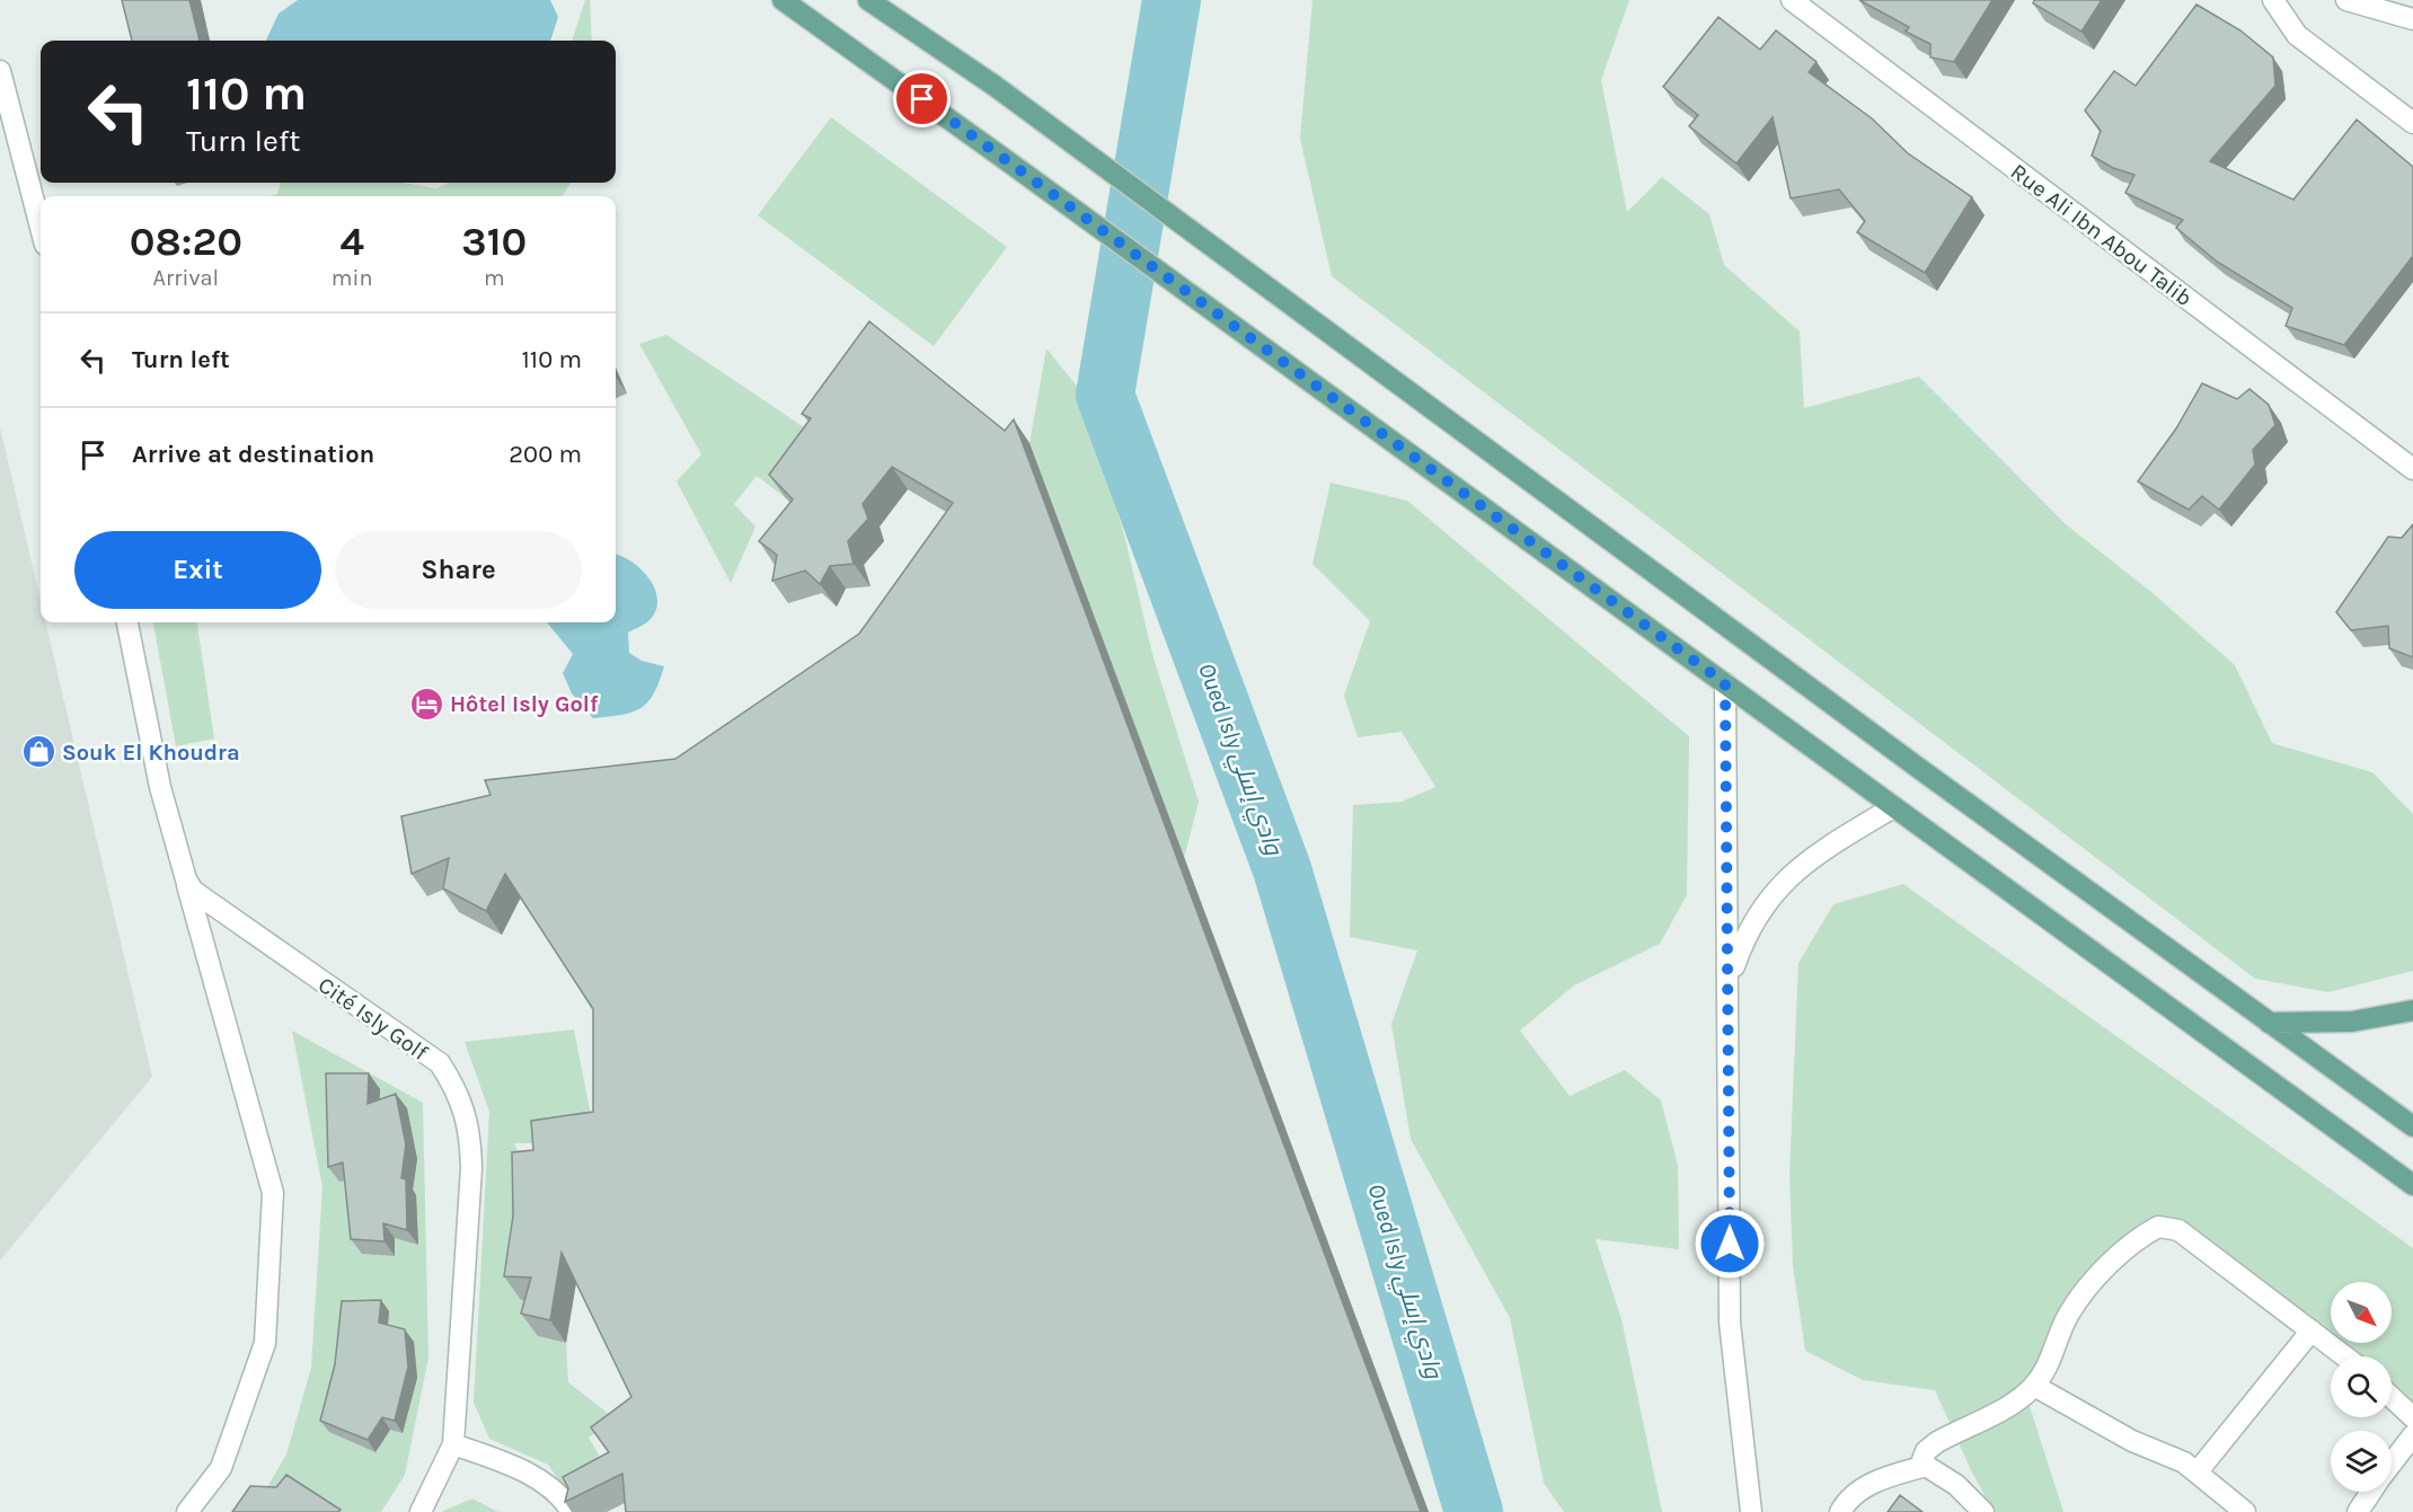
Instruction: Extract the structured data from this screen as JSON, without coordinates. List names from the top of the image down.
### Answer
{
  "streets": {
    "street": ["Rue Ali Ibn Abou Talib", "Cité Isly Golf"]
  },
  "water": ["Oued Isly وادي إسلي"],
  "places": {
    "hotel": ["Hôtel Isly Golf"],
    "shop": ["Souk El Khoudra"]
  },
  "north": "bottom right",
  "page": {
    "turn": ["110 m", "Turn left"],
    "eta": [
      "08:20",
      "Arrival",
      "4",
      "min",
      "310",
      "m"
    ],
    "list": [
      {
        "name": "Turn left",
        "value": "110 m"
      },
      {
        "name": "Arrive at destination",
        "value": "200 m"
      }
    ],
    "buttons": ["Exit", "Share"]
  }
}
